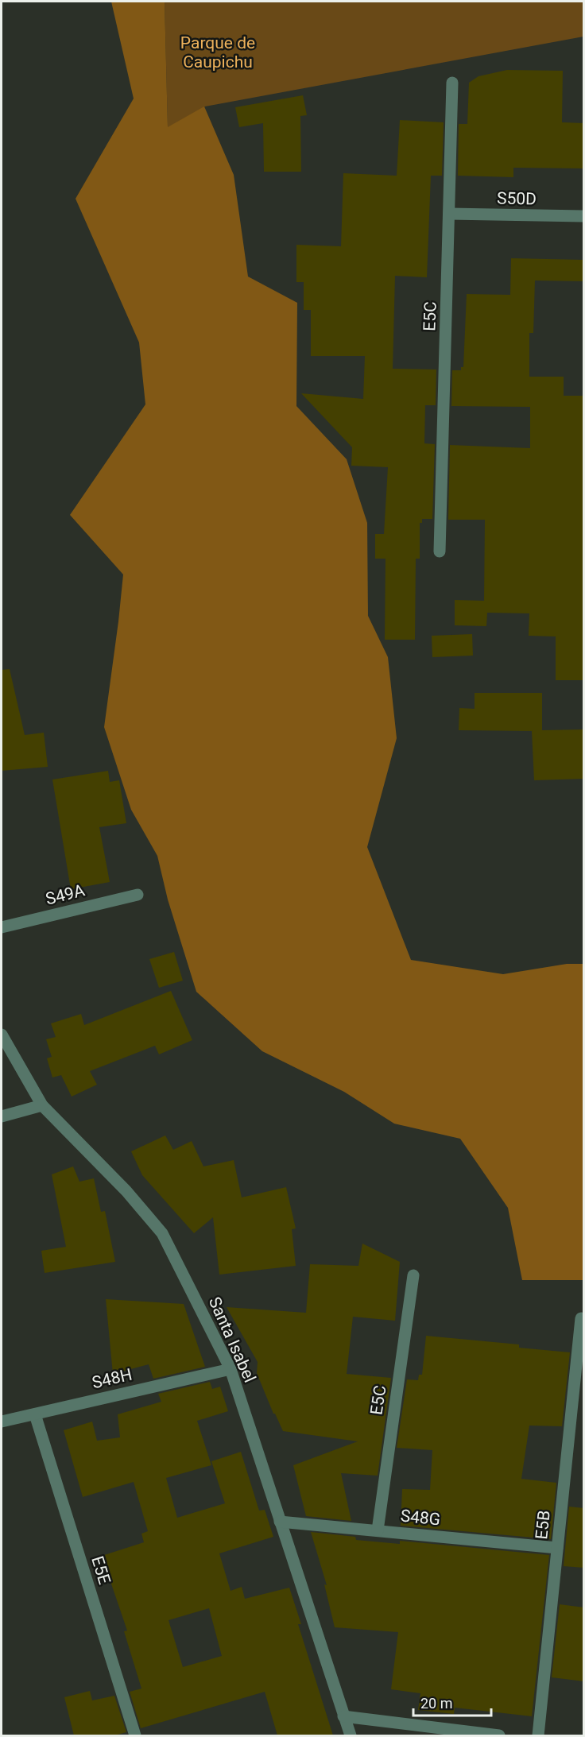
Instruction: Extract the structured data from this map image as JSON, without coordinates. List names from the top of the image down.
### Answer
{
  "streets": {
    "street": [
      "S50D",
      "E5C",
      "S49A",
      "Santa Isabel",
      "S48H",
      "S48G",
      "E5B",
      "E5E"
    ]
  },
  "crossings": [
    ["S50D", "E5C"],
    ["E5C", "S48G"],
    ["Santa Isabel", "S48H"],
    ["Santa Isabel", "S48G"],
    ["S48H", "E5E"],
    ["S48G", "E5B"]
  ],
  "parks": ["Parque de Caupichu"],
  "scale_bar": "20 m"
}
